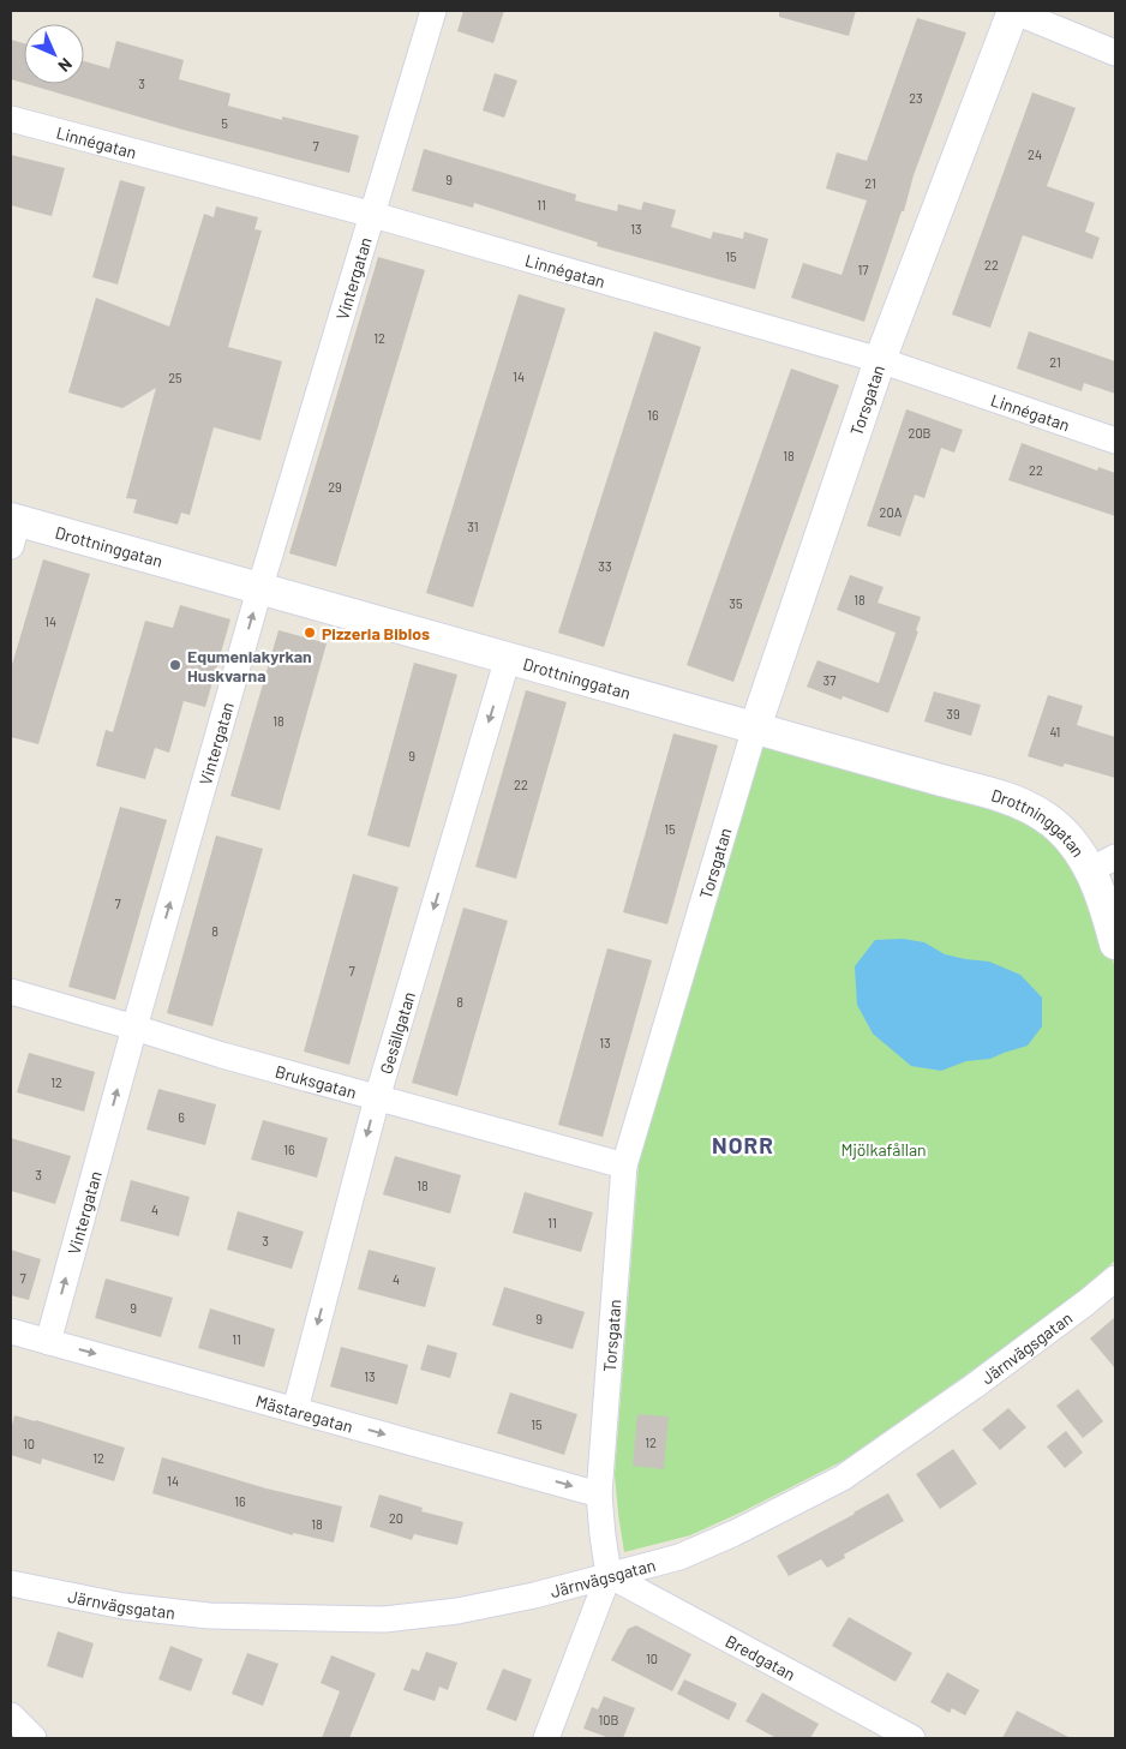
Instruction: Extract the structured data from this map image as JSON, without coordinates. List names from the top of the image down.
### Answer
{
  "streets": {
    "street": [
      "Linnégatan",
      "Vintergatan",
      "Torsgatan",
      "Drottninggatan",
      "Gesällgatan",
      "Bruksgatan",
      "Järnvägsgatan",
      "Mästaregatan",
      "Bredgatan"
    ]
  },
  "crossings": [
    ["Linnégatan", "Vintergatan"],
    ["Linnégatan", "Torsgatan"],
    ["Vintergatan", "Drottninggatan"],
    ["Vintergatan", "Bruksgatan"],
    ["Vintergatan", "Mästaregatan"],
    ["Torsgatan", "Drottninggatan"],
    ["Torsgatan", "Bruksgatan"],
    ["Torsgatan", "Järnvägsgatan"],
    ["Torsgatan", "Mästaregatan"],
    ["Torsgatan", "Bredgatan"],
    ["Drottninggatan", "Gesällgatan"],
    ["Gesällgatan", "Bruksgatan"],
    ["Gesällgatan", "Mästaregatan"],
    ["Järnvägsgatan", "Bredgatan"]
  ],
  "one_way": ["Vintergatan", "Gesällgatan", "Mästaregatan"],
  "districts": ["NORR"],
  "parks": ["Mjölkafållan"],
  "places": ["Pizzeria Biblos", "Equmeniakyrkan Huskvarna"],
  "house_numbers": [
    "3",
    "23",
    "5",
    "7",
    "24",
    "9",
    "21",
    "11",
    "13",
    "15",
    "22",
    "17",
    "12",
    "21",
    "14",
    "25",
    "16",
    "20B",
    "18",
    "22",
    "29",
    "20A",
    "31",
    "33",
    "18",
    "35",
    "14",
    "37",
    "39",
    "18",
    "41",
    "9",
    "22",
    "15",
    "7",
    "8",
    "7",
    "8",
    "13",
    "12",
    "6",
    "16",
    "3",
    "18",
    "4",
    "11",
    "3",
    "7",
    "4",
    "9",
    "9",
    "11",
    "13",
    "15",
    "12",
    "10",
    "12",
    "14",
    "16",
    "20",
    "18",
    "10",
    "10B"
  ],
  "north": "bottom right"
}
